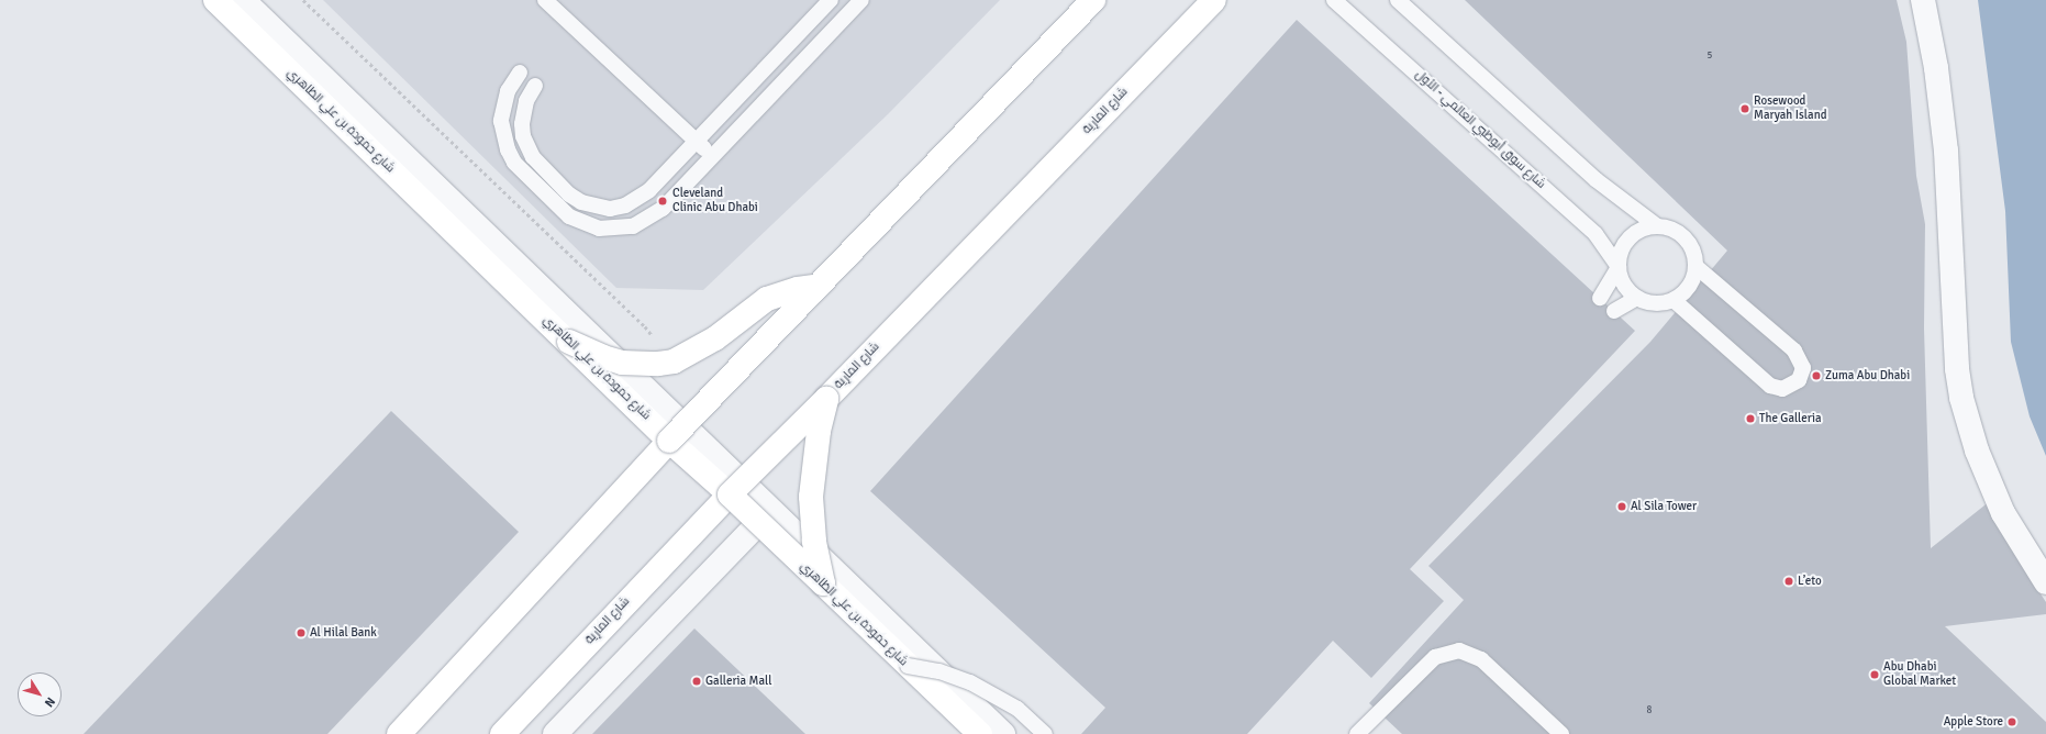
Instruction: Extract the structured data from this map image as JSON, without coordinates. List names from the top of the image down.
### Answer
{
  "streets": {
    "street": ["شارع المارِية", "شارع حمودة بن علي الظاهري"],
    "lane": ["شارع سوق أبوظبي العالمي - الأول"]
  },
  "crossings": [
    ["شارع المارِية", "شارع حمودة بن علي الظاهري"]
  ],
  "places": [
    "Rosewood Maryah Island",
    "Cleveland Clinic Abu Dhabi",
    "Zuma Abu Dhabi",
    "The Galleria",
    "Al Sila Tower",
    "L’eto",
    "Al Hilal Bank",
    "Abu Dhabi Global Market",
    "Galleria Mall",
    "Apple Store"
  ],
  "house_numbers": ["5", "8"],
  "north": "bottom right"
}
